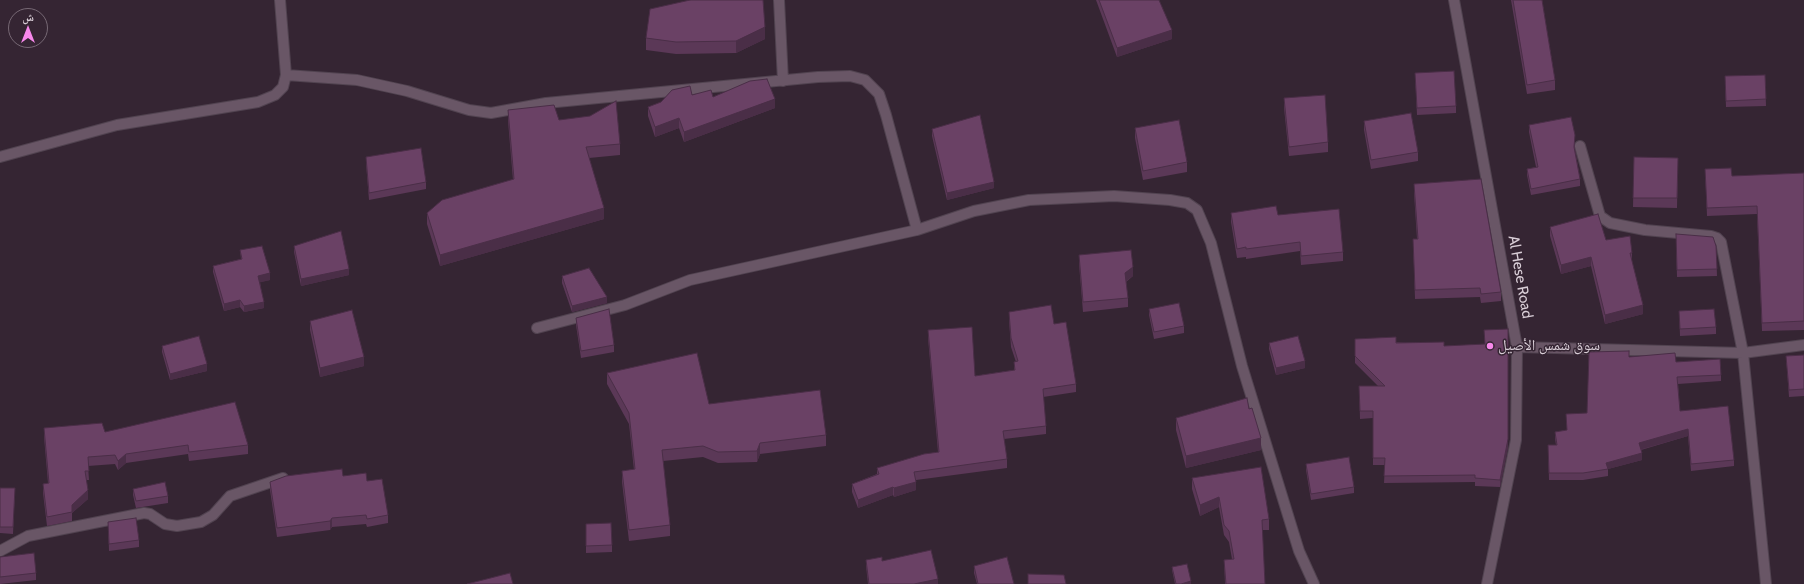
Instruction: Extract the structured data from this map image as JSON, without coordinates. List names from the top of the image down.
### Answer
{
  "streets": {
    "street": ["Al Hese Road"]
  },
  "places": ["سوق شمس الأصيل"],
  "north": "top"
}
